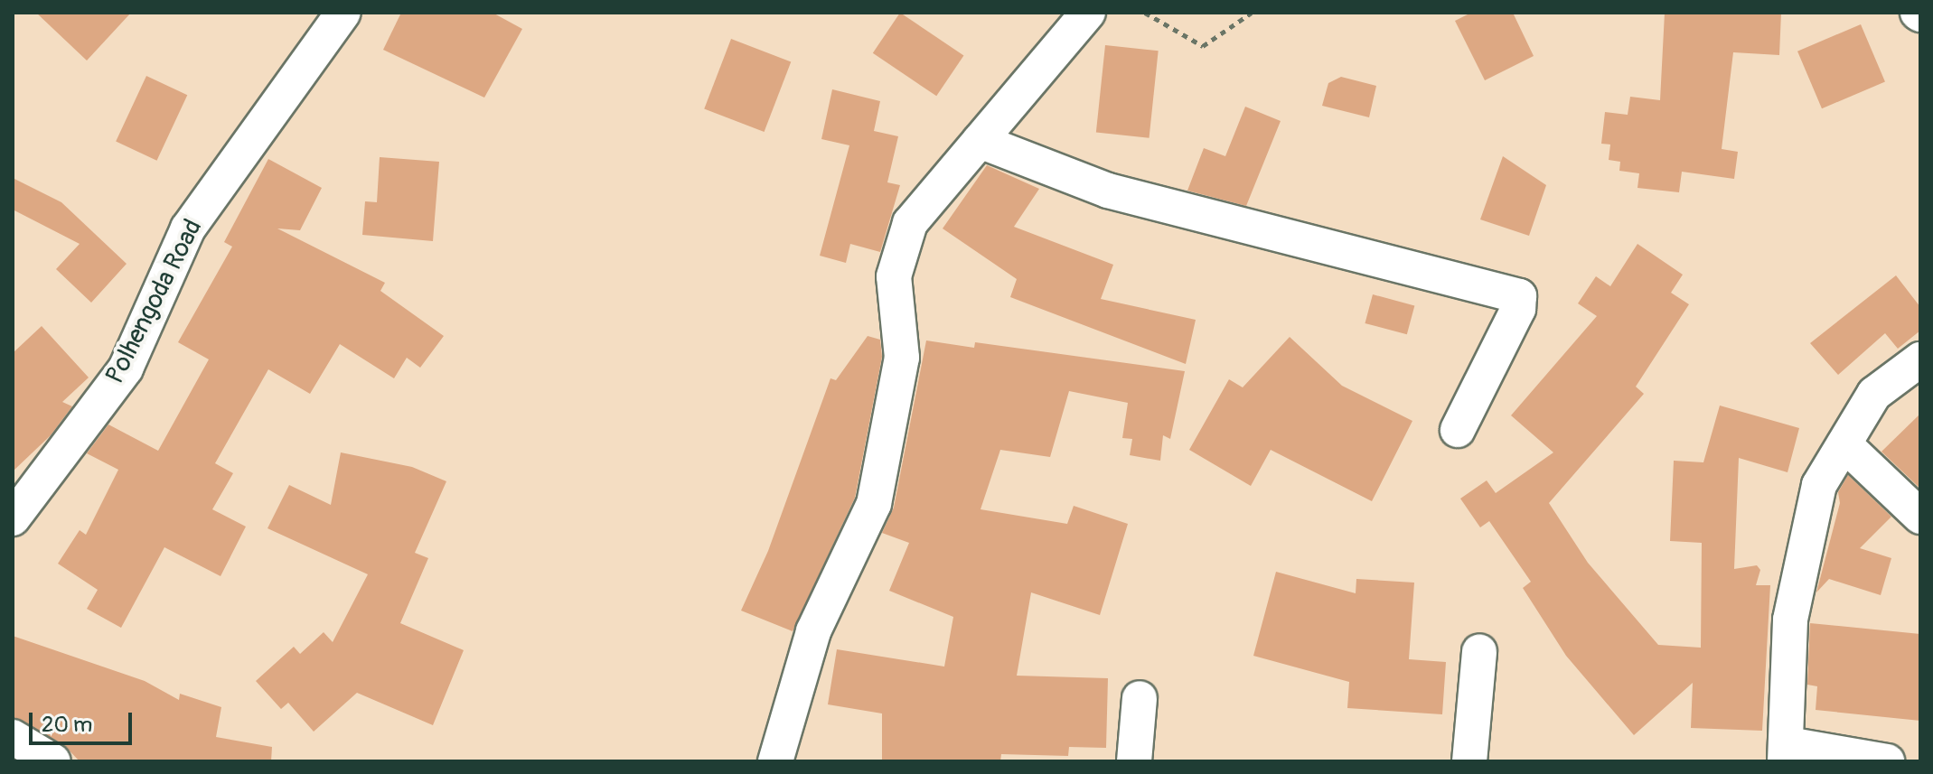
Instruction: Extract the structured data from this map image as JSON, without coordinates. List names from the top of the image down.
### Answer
{
  "streets": {
    "street": ["Polhengoda Road"]
  },
  "scale_bar": "20 m"
}
